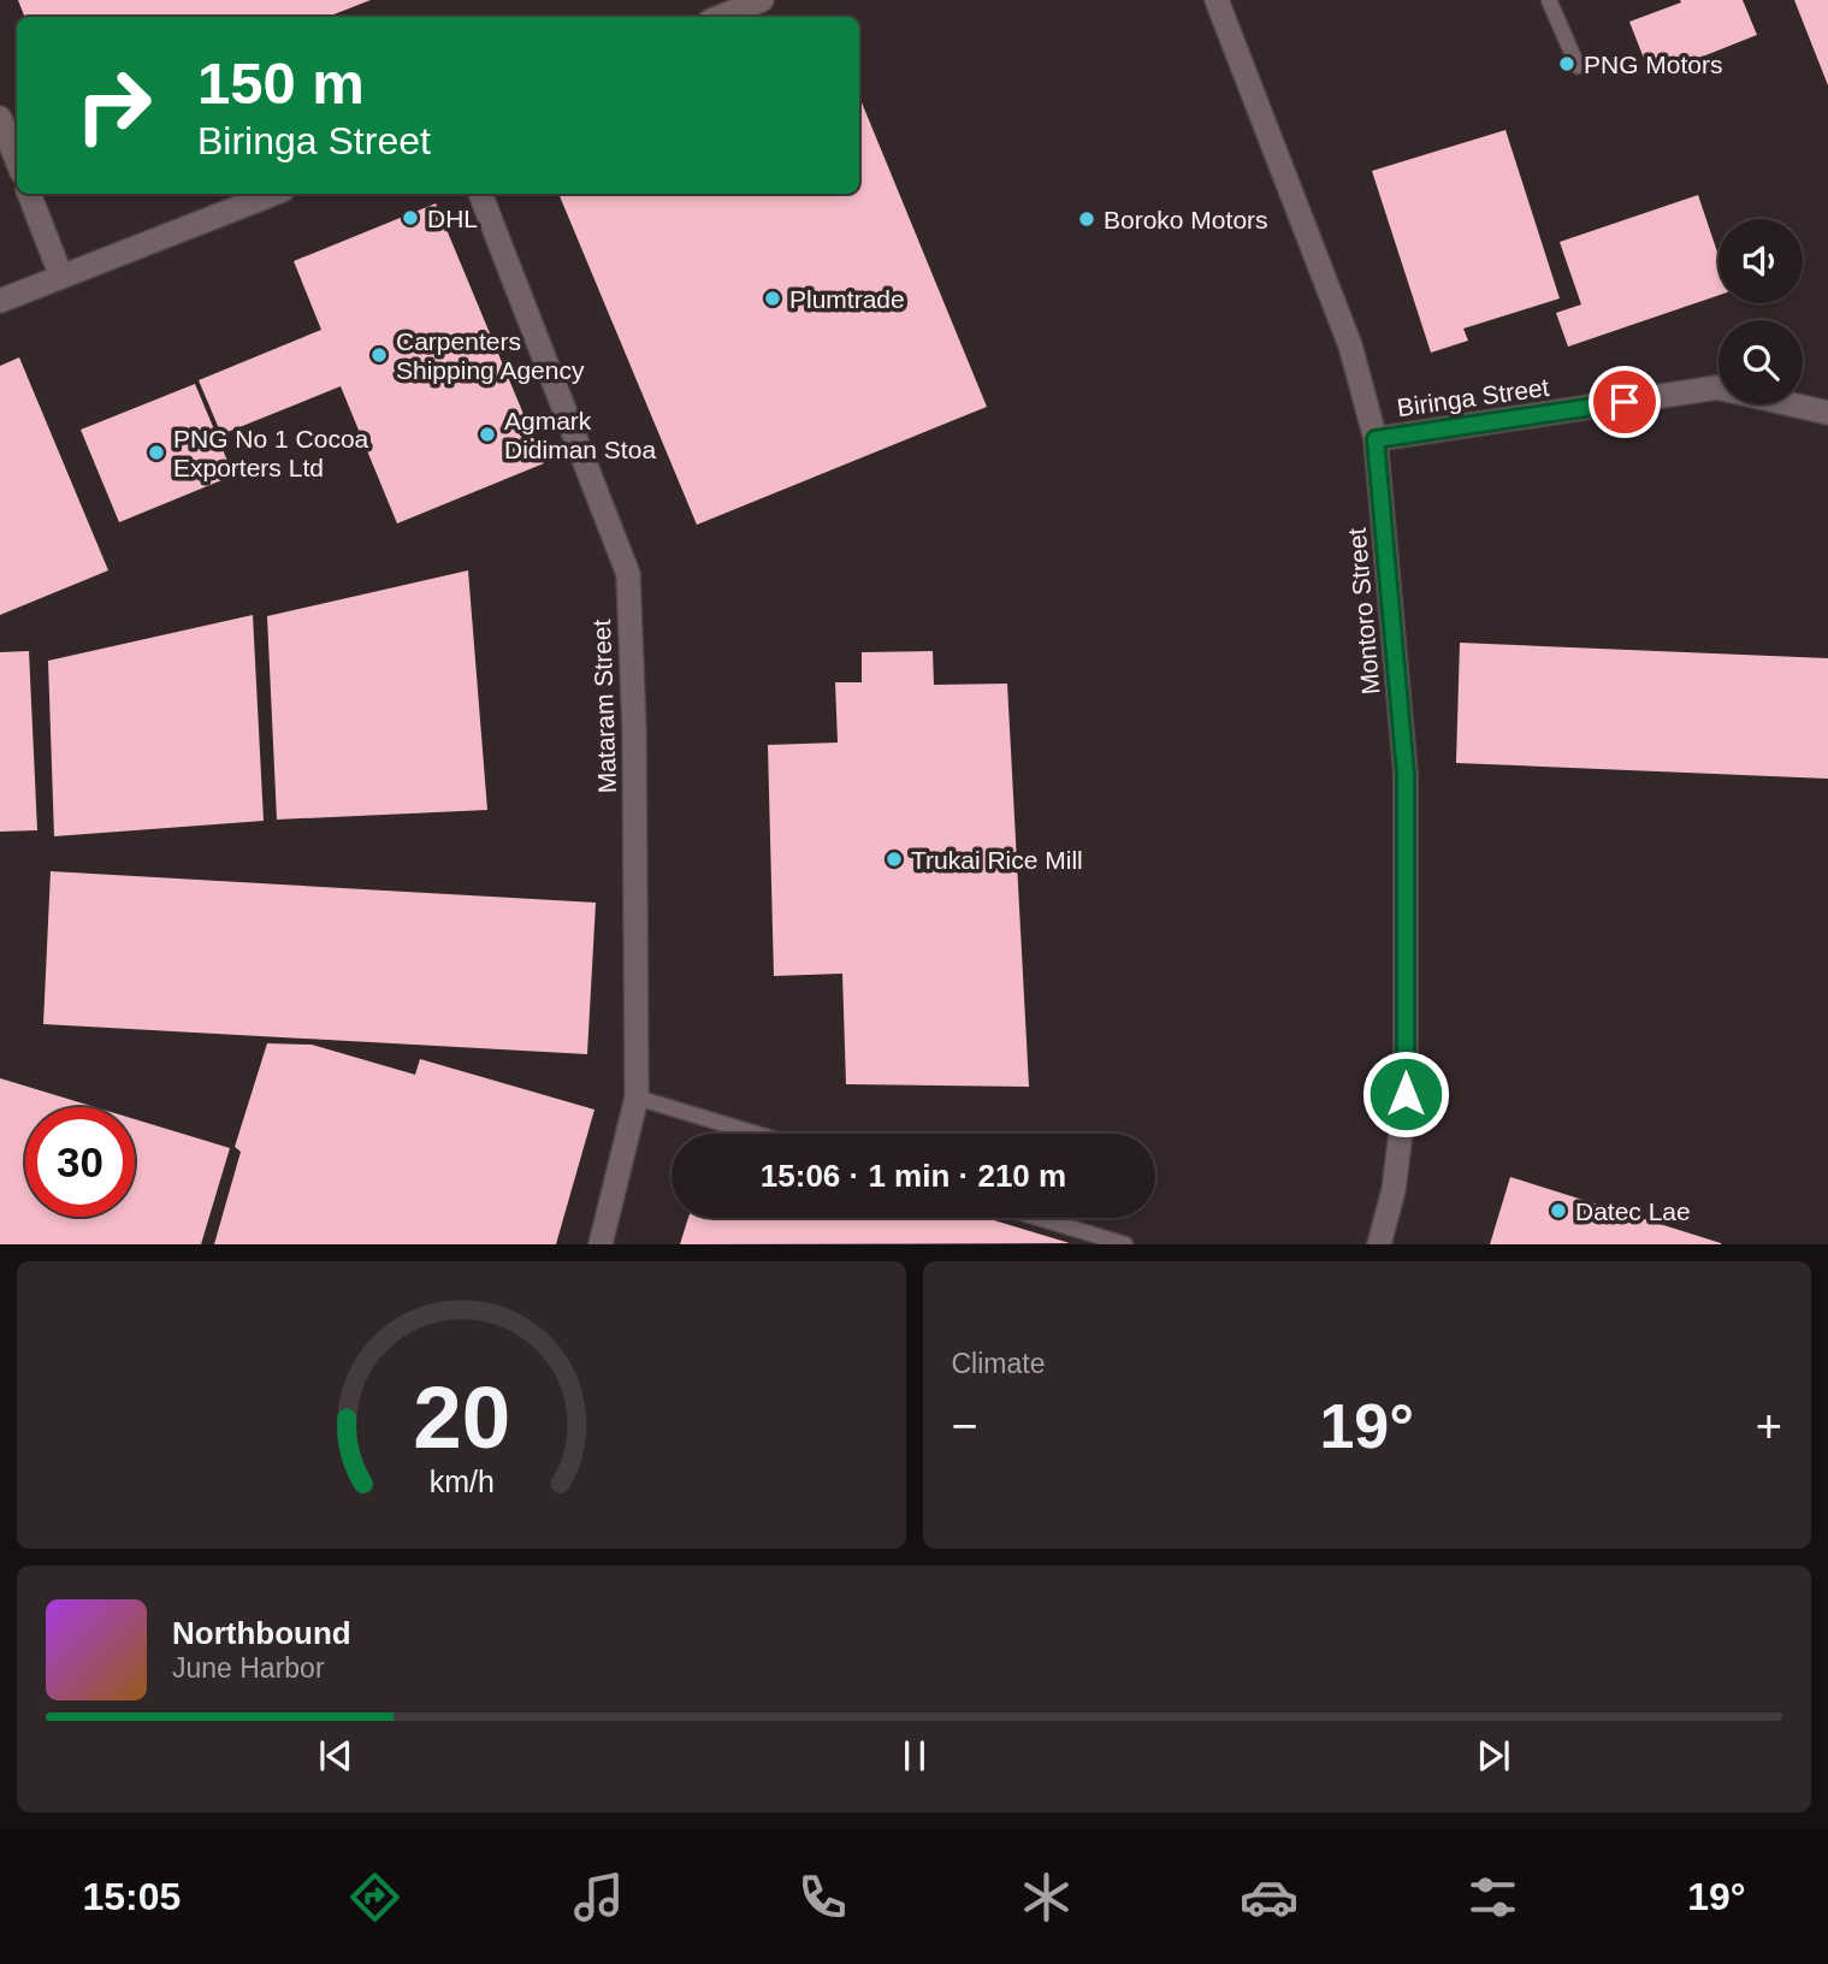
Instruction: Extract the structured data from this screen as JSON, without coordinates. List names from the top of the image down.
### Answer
{
  "streets": {
    "street": ["Biringa Street", "Montoro Street", "Mataram Street"]
  },
  "crossings": [
    ["Biringa Street", "Montoro Street"]
  ],
  "places": [
    "PNG Motors",
    "DHL",
    "Boroko Motors",
    "Plumtrade",
    "Carpenters Shipping Agency",
    "Agmark Didiman Stoa",
    "PNG No 1 Cocoa Exporters Ltd",
    "Trukai Rice Mill",
    "Datec Lae"
  ],
  "page": {
    "turn": ["150 m", "Biringa Street"],
    "limit": "30",
    "trip": "15:06 · 1 min · 210 m",
    "tile": "Climate",
    "heat": ["−", "19°", "+"],
    "song": ["Northbound", "June Harbor"],
    "tabs": ["15:05", "19°"],
    "gauge": ["20", "km/h"]
  }
}
